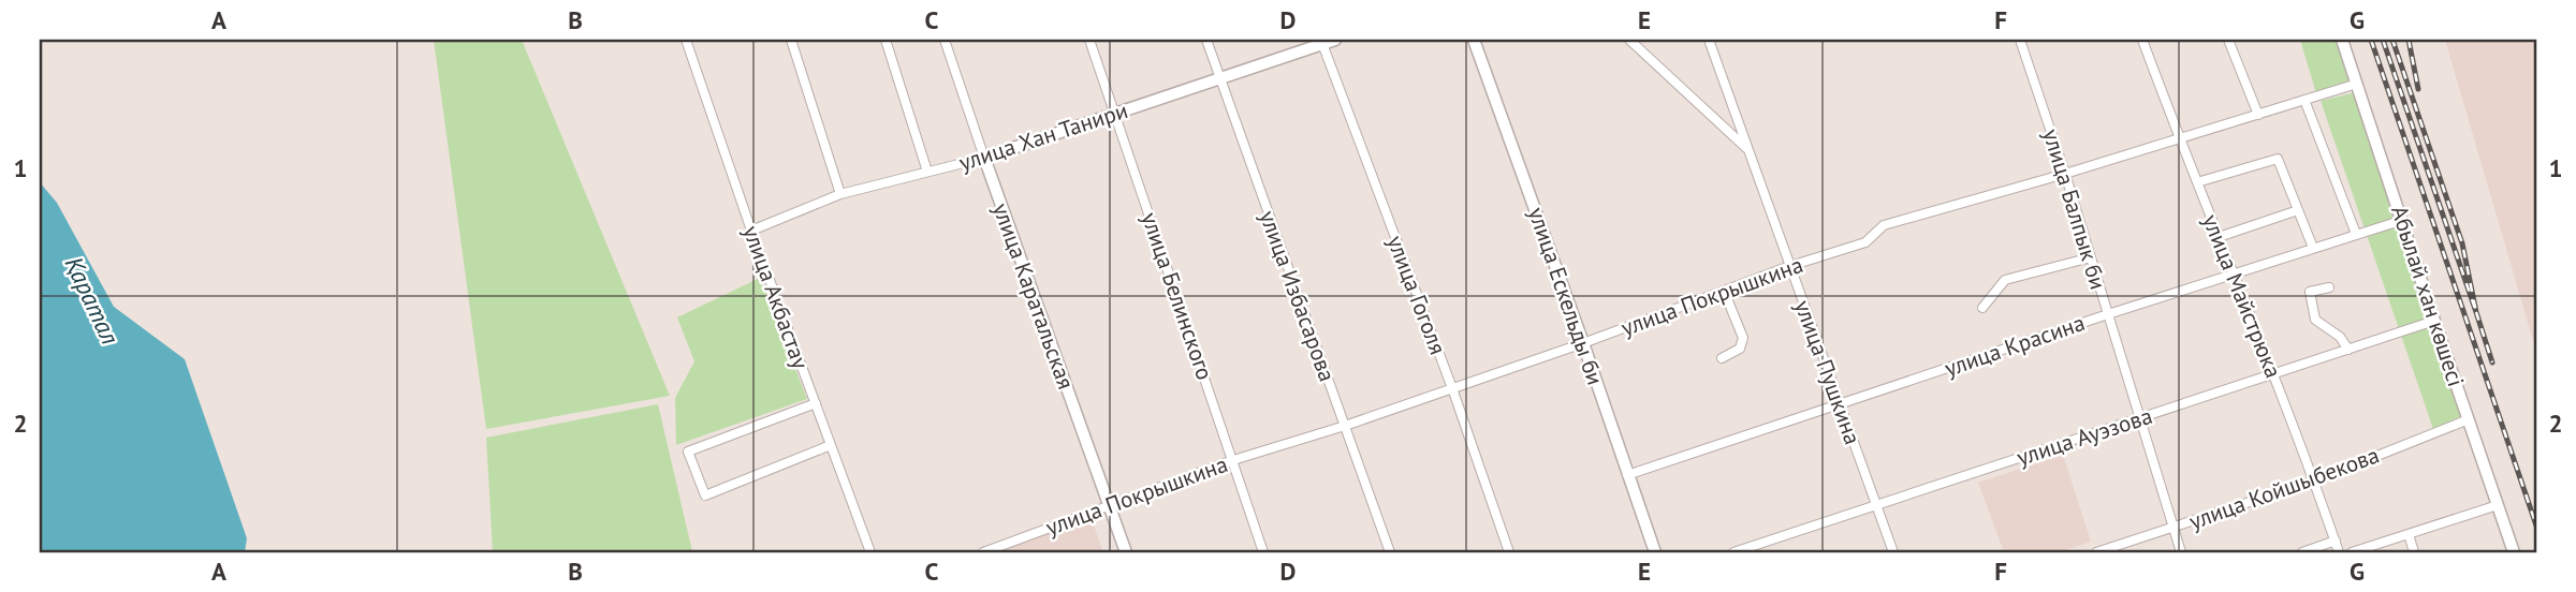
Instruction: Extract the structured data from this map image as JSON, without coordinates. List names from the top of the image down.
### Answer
{
  "streets": {
    "street": [
      "улица Хан Танири",
      "улица Балпык би",
      "улица Гоголя",
      "улица Каратальская",
      "улица Белинского",
      "улица Избасарова",
      "улица Ескельды би",
      "улица Покрышкина",
      "улица Майстрюка",
      "Абылай хан көшесі",
      "улица Акбастау",
      "улица Красина",
      "улица Пушкина",
      "улица Ауэзова",
      "улица Койшыбекова"
    ]
  },
  "crossings": [
    ["улица Хан Танири", "улица Гоголя"],
    ["улица Хан Танири", "улица Каратальская"],
    ["улица Хан Танири", "улица Белинского"],
    ["улица Хан Танири", "улица Избасарова"],
    ["улица Хан Танири", "улица Акбастау"],
    ["улица Балпык би", "улица Покрышкина"],
    ["улица Балпык би", "улица Красина"],
    ["улица Балпык би", "улица Ауэзова"],
    ["улица Балпык би", "улица Койшыбекова"],
    ["улица Гоголя", "улица Покрышкина"],
    ["улица Каратальская", "улица Покрышкина"],
    ["улица Белинского", "улица Покрышкина"],
    ["улица Избасарова", "улица Покрышкина"],
    ["улица Ескельды би", "улица Покрышкина"],
    ["улица Ескельды би", "улица Красина"],
    ["улица Покрышкина", "улица Майстрюка"],
    ["улица Покрышкина", "Абылай хан көшесі"],
    ["улица Покрышкина", "улица Пушкина"],
    ["улица Майстрюка", "улица Красина"],
    ["улица Майстрюка", "улица Ауэзова"],
    ["улица Майстрюка", "улица Койшыбекова"],
    ["Абылай хан көшесі", "улица Красина"],
    ["Абылай хан көшесі", "улица Ауэзова"],
    ["Абылай хан көшесі", "улица Койшыбекова"],
    ["улица Красина", "улица Пушкина"],
    ["улица Пушкина", "улица Ауэзова"]
  ],
  "water": ["Қаратал"],
  "grid": {
    "columns": [
      "A",
      "B",
      "C",
      "D",
      "E",
      "F",
      "G"
    ],
    "rows": ["1", "2"]
  }
}
